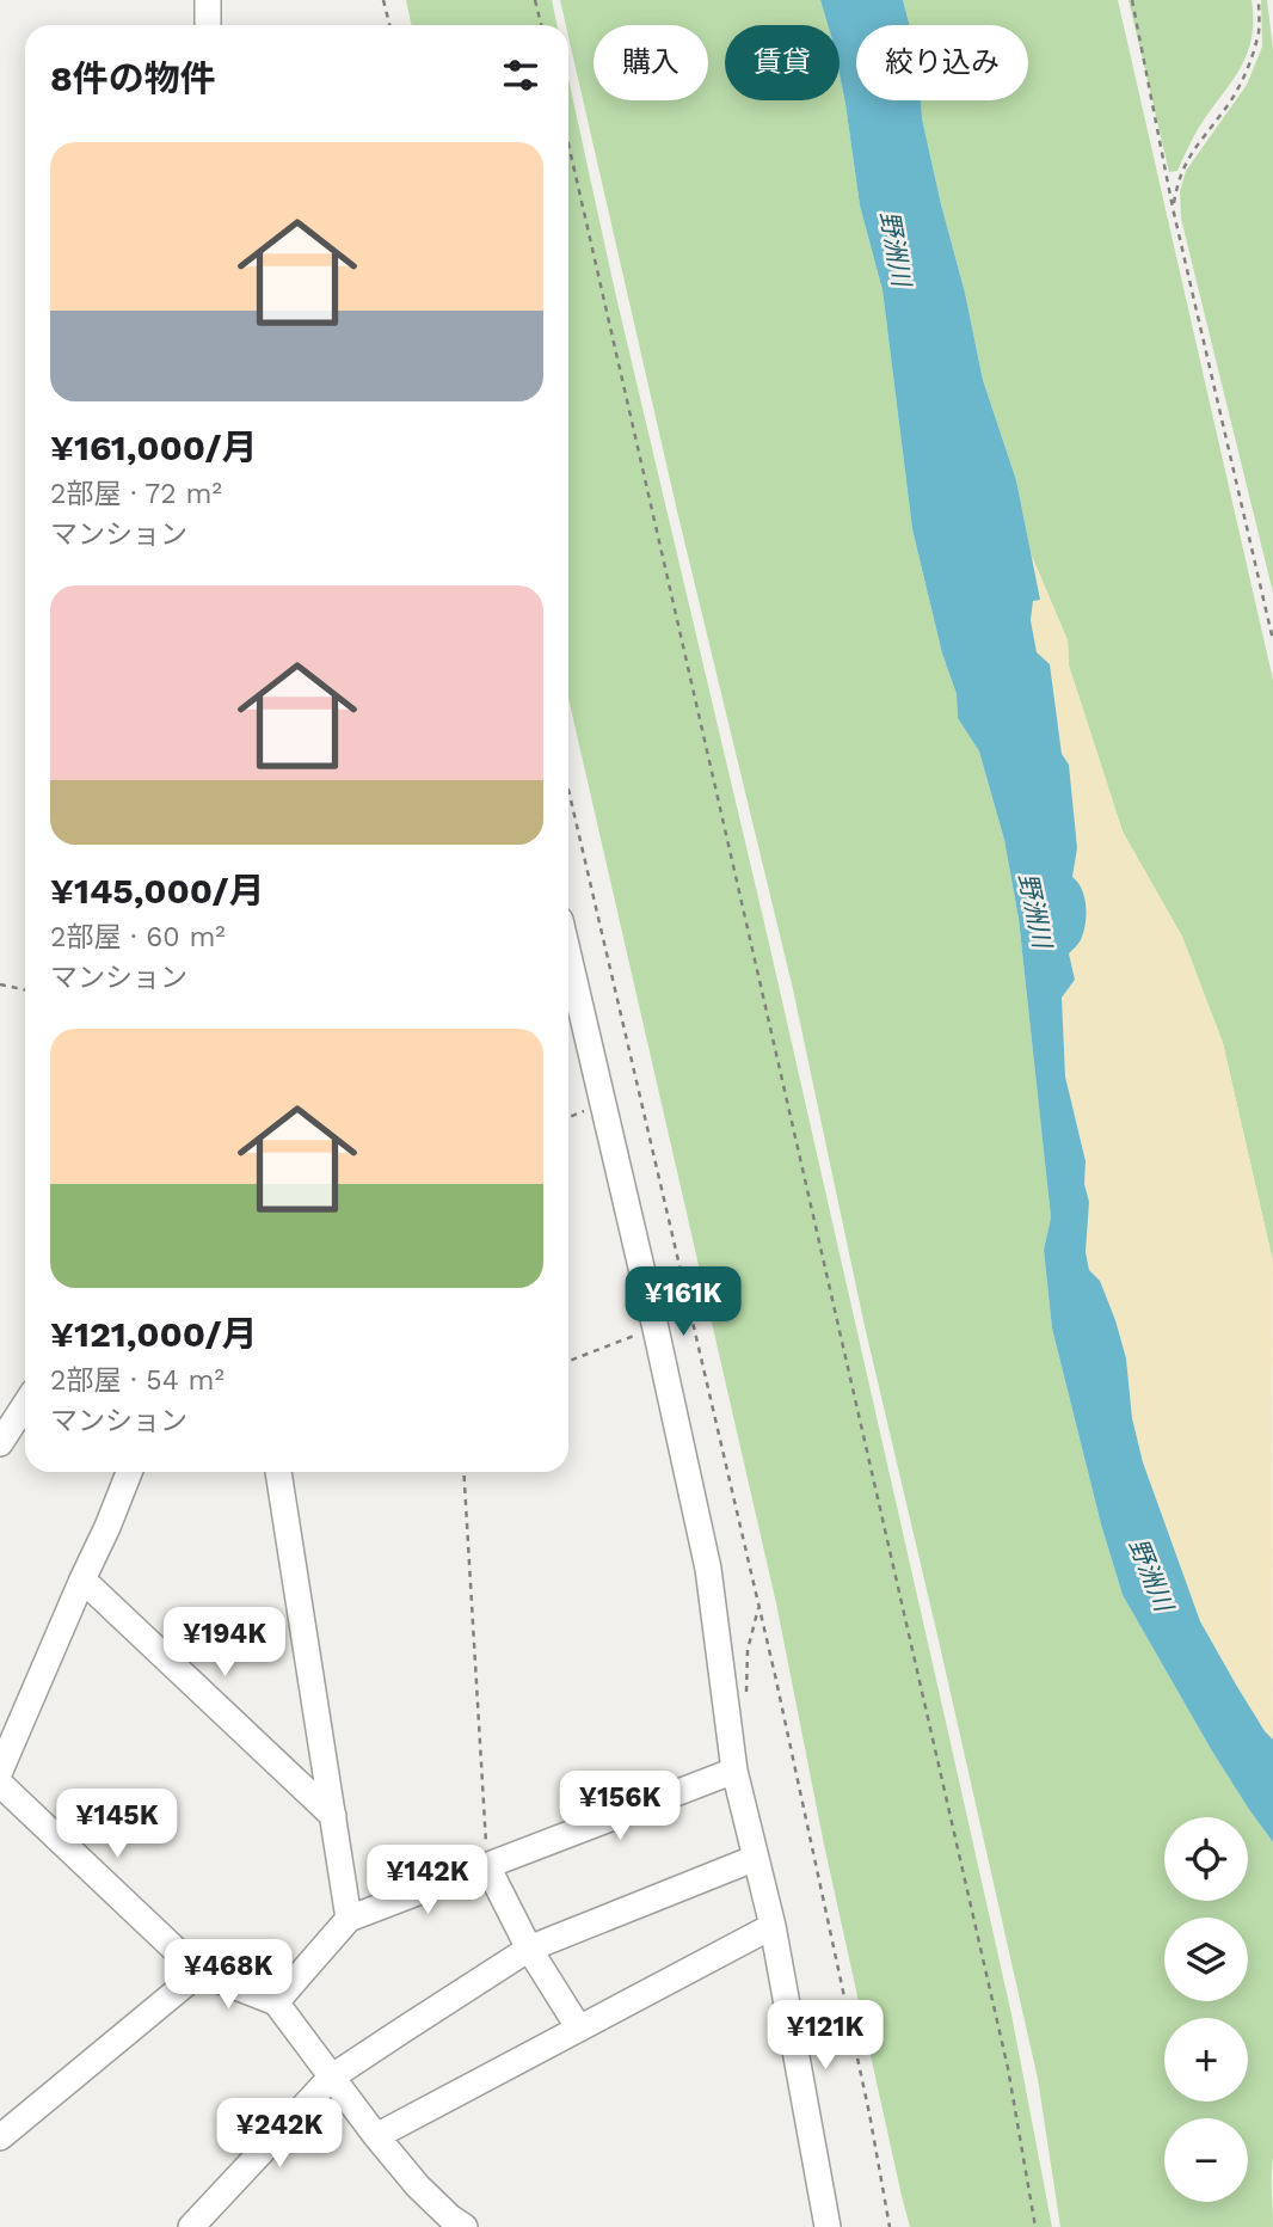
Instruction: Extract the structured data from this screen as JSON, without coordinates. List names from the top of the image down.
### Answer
{
  "water": ["野洲川"],
  "page": {
    "chip": ["購入", "賃貸", "絞り込み"],
    "heading": "8件の物件",
    "list": [
      {
        "name": "¥161,000/月",
        "note": "2部屋 · 72 m² · マンション"
      },
      {
        "name": "¥145,000/月",
        "note": "2部屋 · 60 m² · マンション"
      },
      {
        "name": "¥121,000/月",
        "note": "2部屋 · 54 m² · マンション"
      }
    ],
    "price": [
      "¥161K",
      "¥194K",
      "¥156K",
      "¥145K",
      "¥142K",
      "¥468K",
      "¥121K",
      "¥242K"
    ],
    "map_buttons": ["+", "−"]
  }
}
